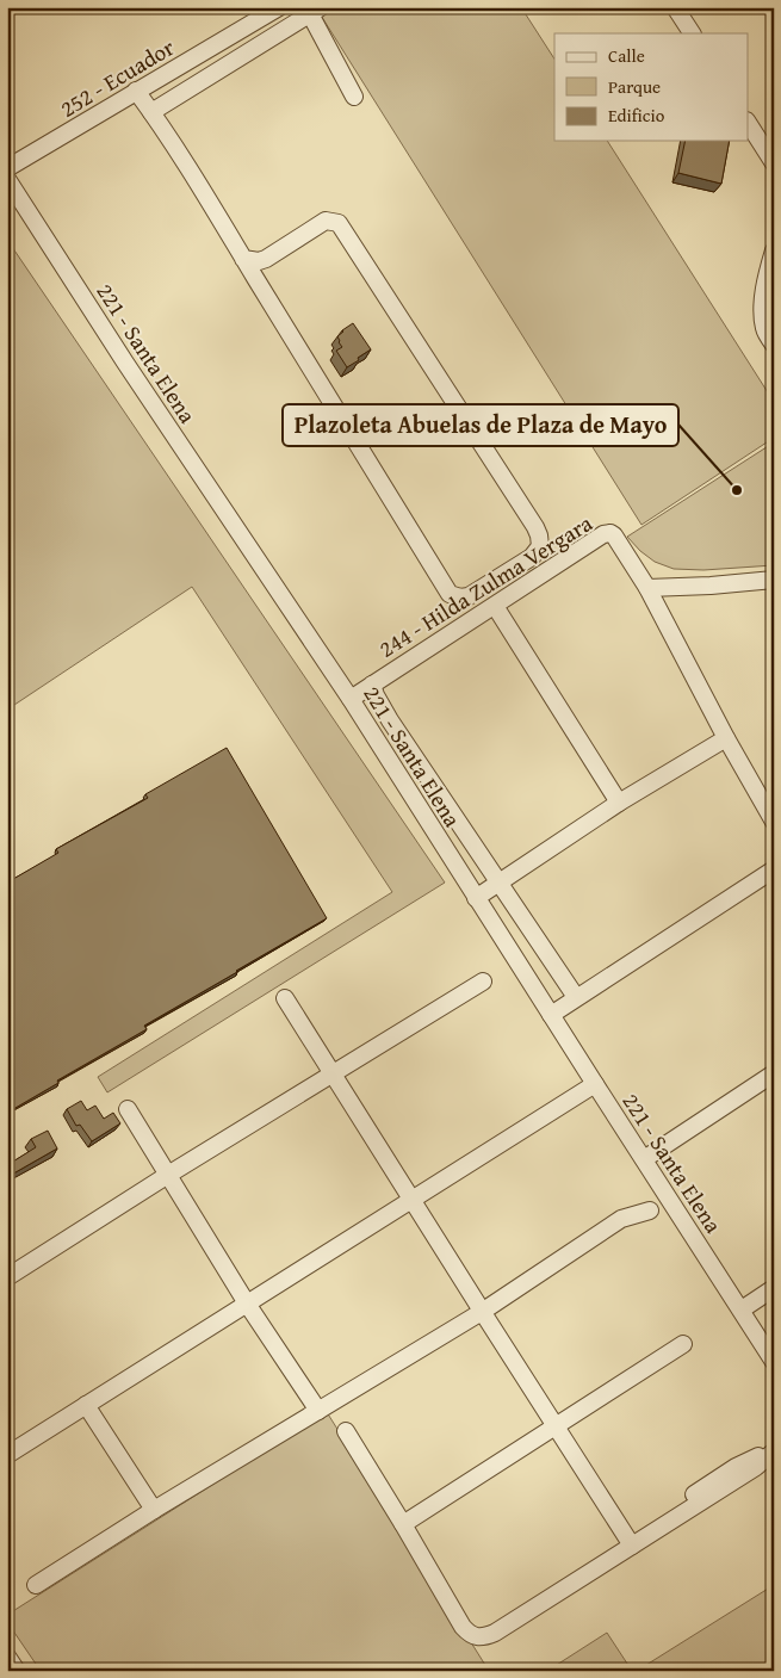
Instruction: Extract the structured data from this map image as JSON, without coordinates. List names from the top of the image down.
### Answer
{
  "streets": {
    "street": ["252 - Ecuador", "221 - Santa Elena", "244 - Hilda Zulma Vergara"]
  },
  "crossings": [
    ["221 - Santa Elena", "244 - Hilda Zulma Vergara"]
  ],
  "places": ["Plazoleta Abuelas de Plaza de Mayo"],
  "legend": ["Calle", "Parque", "Edificio"]
}
